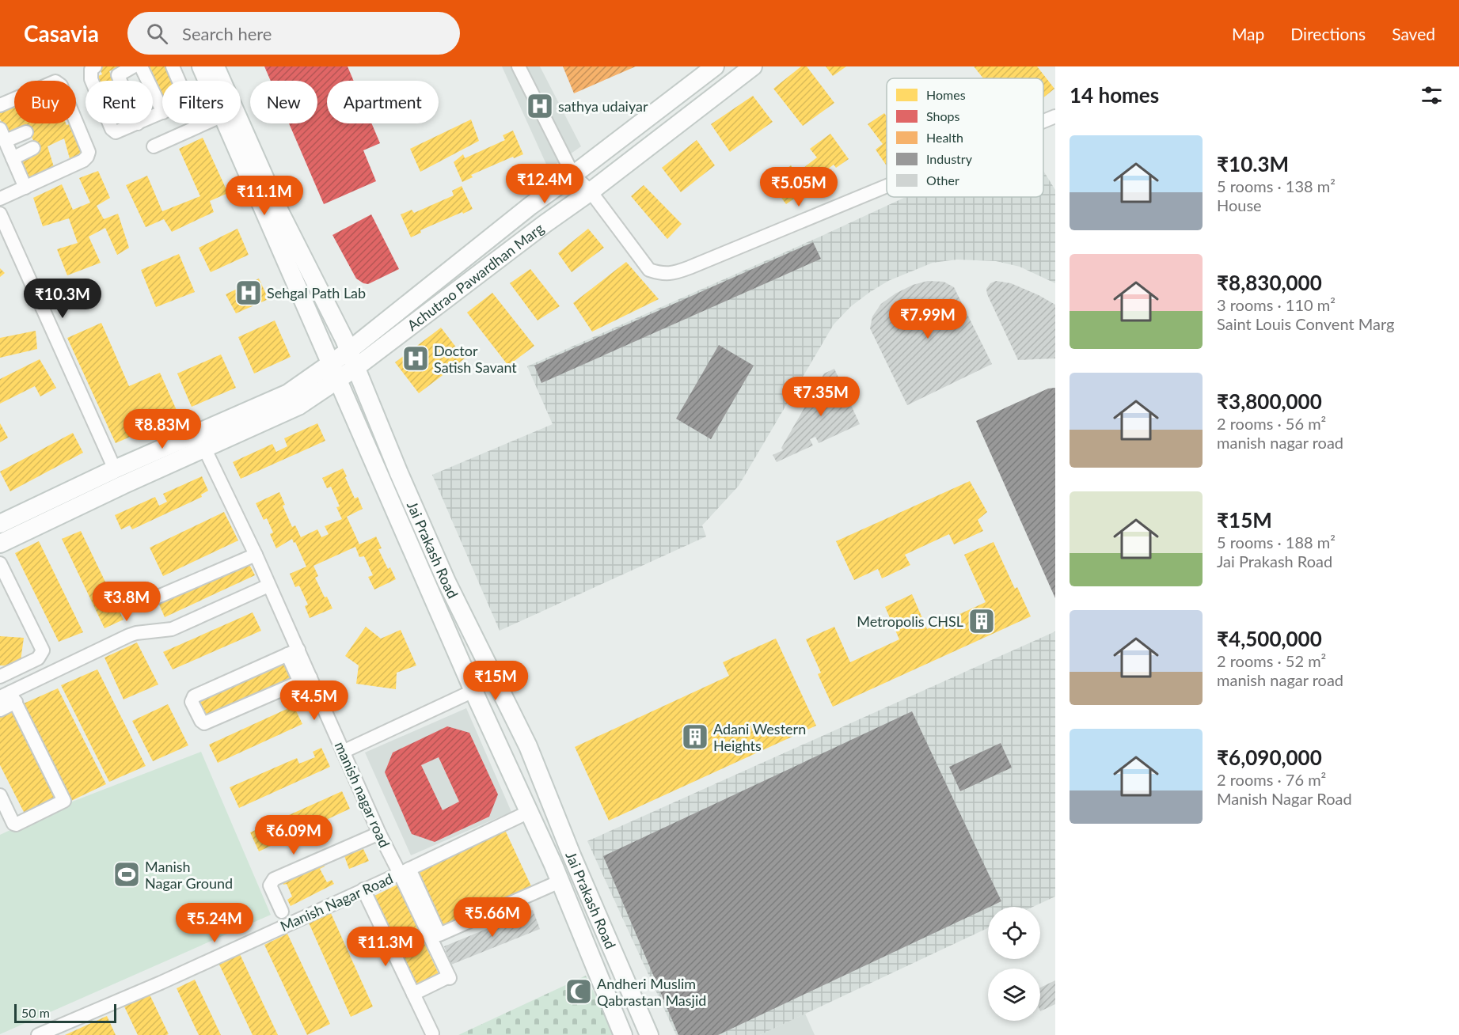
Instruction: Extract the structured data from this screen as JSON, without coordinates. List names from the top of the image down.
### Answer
{
  "streets": {
    "main road": ["Achutrao Pawardhan Marg", "Jai Prakash Road"],
    "street": ["manish nagar road", "Manish Nagar Road"]
  },
  "crossings": [
    ["Achutrao Pawardhan Marg", "Jai Prakash Road"],
    ["Achutrao Pawardhan Marg", "manish nagar road"],
    ["Jai Prakash Road", "Manish Nagar Road"],
    ["manish nagar road", "Manish Nagar Road"]
  ],
  "places": {
    "hospital": ["sathya udaiyar", "Sehgal Path Lab", "Doctor Satish Savant"],
    "building": ["Metropolis CHSL", "Adani Western Heights"],
    "sports": ["Manish Nagar Ground"],
    "mosque": ["Andheri Muslim Qabrastan Masjid"]
  },
  "legend": [
    "Homes",
    "Shops",
    "Health",
    "Industry",
    "Other"
  ],
  "scale_bar": "50 m",
  "page": {
    "header": "Casavia",
    "search": "Search here",
    "nav": ["Map", "Directions", "Saved"],
    "heading": "14 homes",
    "chip": [
      "Buy",
      "Rent",
      "Filters",
      "New",
      "Apartment"
    ],
    "list": [
      {
        "name": "₹10.3M",
        "note": "5 rooms · 138 m² · House"
      },
      {
        "name": "₹8,830,000",
        "note": "3 rooms · 110 m² · Saint Louis Convent Marg"
      },
      {
        "name": "₹3,800,000",
        "note": "2 rooms · 56 m² · manish nagar road"
      },
      {
        "name": "₹15M",
        "note": "5 rooms · 188 m² · Jai Prakash Road"
      },
      {
        "name": "₹4,500,000",
        "note": "2 rooms · 52 m² · manish nagar road"
      },
      {
        "name": "₹6,090,000",
        "note": "2 rooms · 76 m² · Manish Nagar Road"
      }
    ],
    "price": [
      "₹12.4M",
      "₹5.05M",
      "₹11.1M",
      "₹10.3M",
      "₹7.99M",
      "₹7.35M",
      "₹8.83M",
      "₹3.8M",
      "₹15M",
      "₹4.5M",
      "₹6.09M",
      "₹5.66M",
      "₹5.24M",
      "₹11.3M"
    ],
    "scale": "50 m"
  }
}
